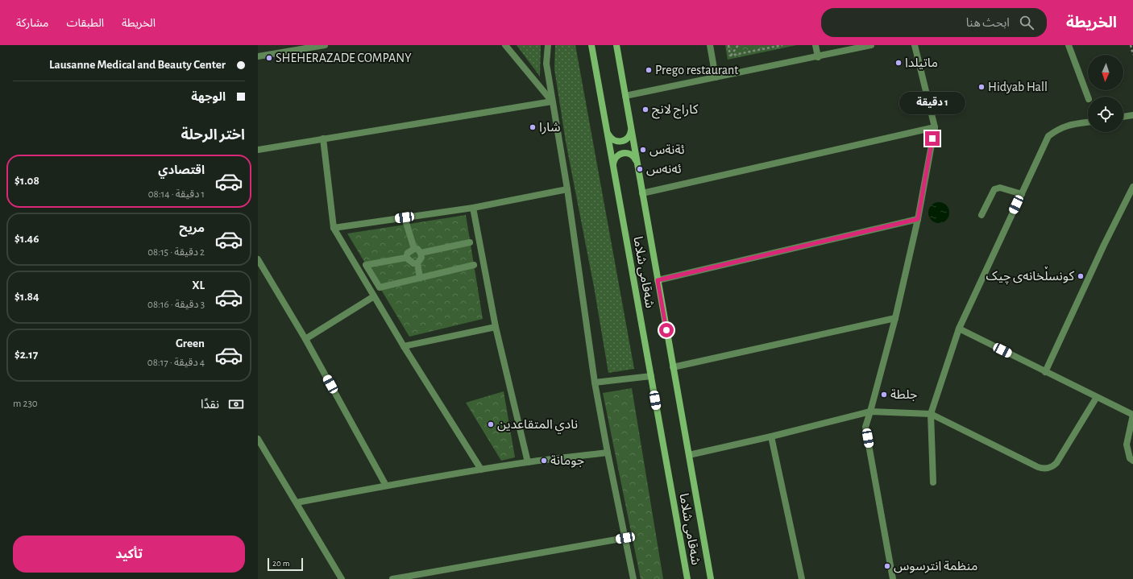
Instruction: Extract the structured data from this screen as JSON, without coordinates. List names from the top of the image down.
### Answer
{
  "streets": {
    "main road": ["شەقامی شلاما"]
  },
  "places": [
    "SHEHERAZADE COMPANY",
    "ماتیلدا",
    "Prego restaurant",
    "Hidyab Hall",
    "كاراج لانج",
    "شارا",
    "ئةنةس",
    "ئەنەس",
    "کونسڵخانەی چیک",
    "جلطة",
    "نادي المتقاعدین",
    "جومانة",
    "منظمة انترسوس"
  ],
  "scale_bar": "20 m",
  "north": "bottom",
  "page": {
    "header": "الخريطة",
    "search": "ابحث هنا",
    "nav": ["الخريطة", "الطبقات", "مشاركة"],
    "banner": ["Lausanne Medical and Beauty Center", "الوجهة"],
    "bubble": "1 دقيقة",
    "heading": "اختر الرحلة",
    "list": [
      {
        "name": "اقتصادي",
        "note": "1 دقيقة · 08:14",
        "value": "$1.08"
      },
      {
        "name": "مريح",
        "note": "2 دقيقة · 08:15",
        "value": "$1.46"
      },
      {
        "name": "XL",
        "note": "3 دقيقة · 08:16",
        "value": "$1.84"
      },
      {
        "name": "Green",
        "note": "4 دقيقة · 08:17",
        "value": "$2.17"
      }
    ],
    "pay": ["نقدًا", "230 m"],
    "buttons": "تأكيد",
    "scale": "20 m"
  }
}
